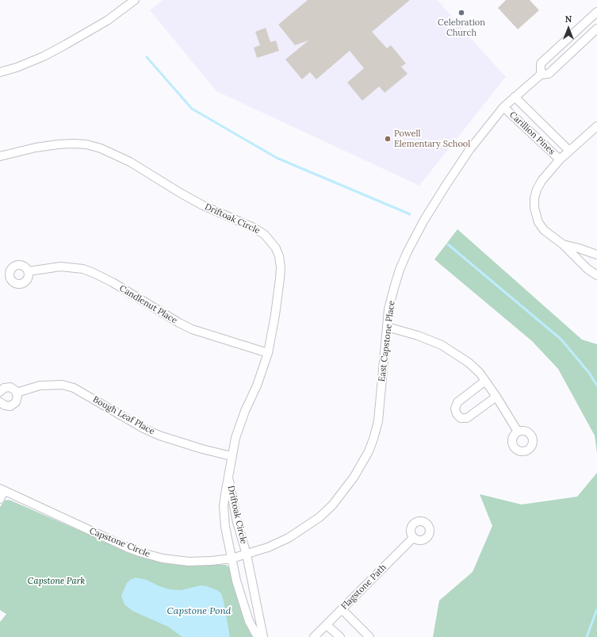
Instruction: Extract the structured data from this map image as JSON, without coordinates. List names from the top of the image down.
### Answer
{
  "streets": {
    "street": [
      "Carillion Pines",
      "Driftoak Circle",
      "Candlenut Place",
      "East Capstone Place",
      "Bough Leaf Place",
      "Capstone Circle",
      "Flagstone Path"
    ]
  },
  "crossings": [
    ["Carillion Pines", "East Capstone Place"],
    ["Driftoak Circle", "Candlenut Place"],
    ["Driftoak Circle", "East Capstone Place"],
    ["Driftoak Circle", "Bough Leaf Place"],
    ["Driftoak Circle", "Capstone Circle"],
    ["East Capstone Place", "Capstone Circle"]
  ],
  "water": ["Capstone Pond"],
  "parks": ["Capstone Park"],
  "places": ["Celebration Church", "Powell Elementary School"],
  "north": "top"
}
